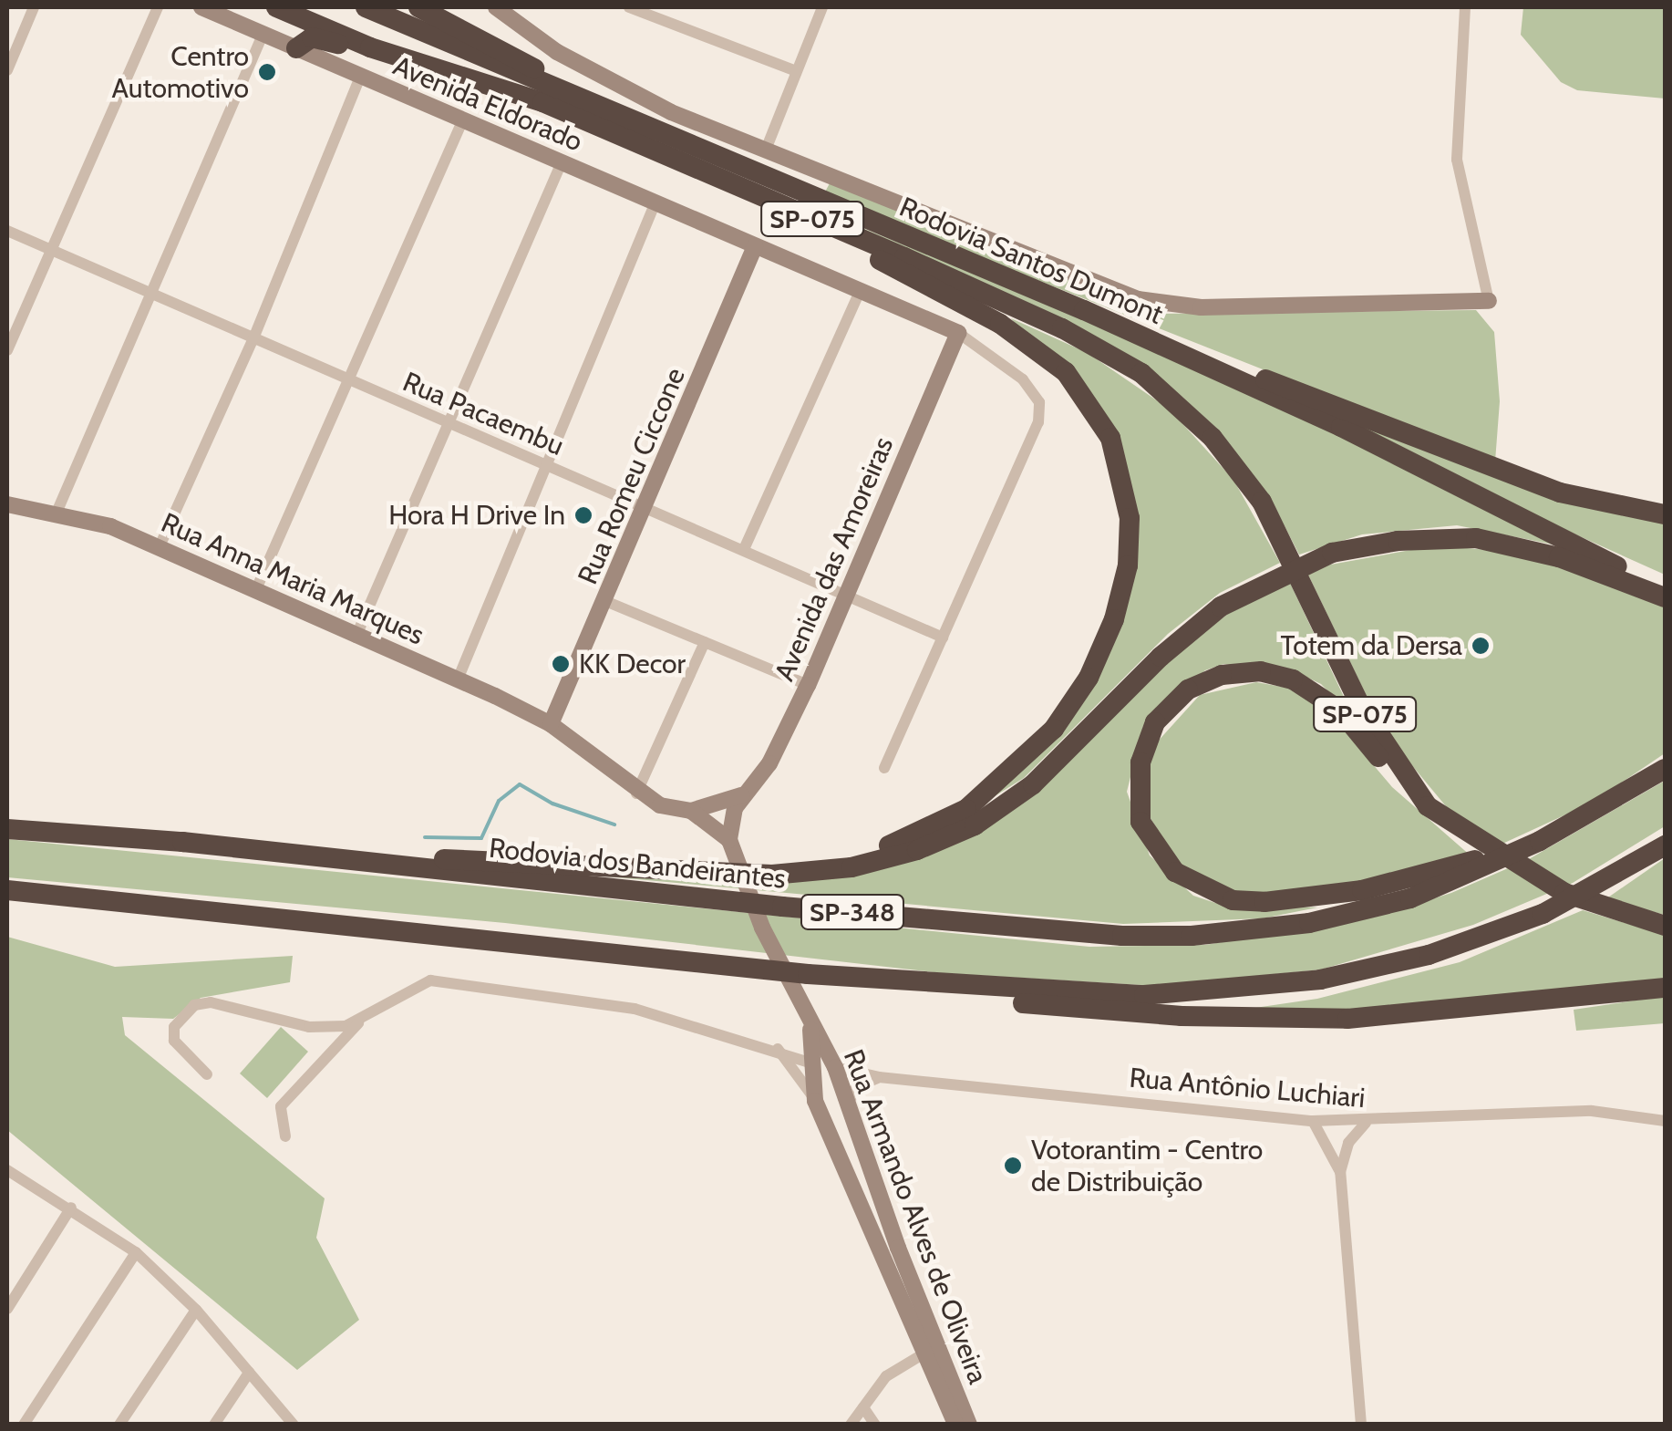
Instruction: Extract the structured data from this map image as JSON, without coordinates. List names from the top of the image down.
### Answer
{
  "streets": {
    "highway": [
      "SP-075",
      "Rodovia Santos Dumont",
      "Rodovia dos Bandeirantes",
      "SP-348"
    ],
    "main road": [
      "Avenida Eldorado",
      "Rua Romeu Ciccone",
      "Avenida das Amoreiras",
      "Rua Anna Maria Marques",
      "Rua Armando Alves de Oliveira"
    ],
    "street": ["Rua Pacaembu", "Rua Antônio Luchiari"]
  },
  "crossings": [
    ["Avenida Eldorado", "Rua Romeu Ciccone"],
    ["Avenida Eldorado", "Avenida das Amoreiras"],
    ["SP-075", "Rodovia Santos Dumont"],
    ["Rua Pacaembu", "Rua Romeu Ciccone"],
    ["Rua Pacaembu", "Avenida das Amoreiras"],
    ["Rua Romeu Ciccone", "Rua Anna Maria Marques"],
    ["Avenida das Amoreiras", "Rua Armando Alves de Oliveira"],
    ["Rua Antônio Luchiari", "Rua Armando Alves de Oliveira"]
  ],
  "places": [
    "Centro Automotivo",
    "Hora H Drive In",
    "Totem da Dersa",
    "KK Decor",
    "Votorantim - Centro de Distribuição"
  ]
}
